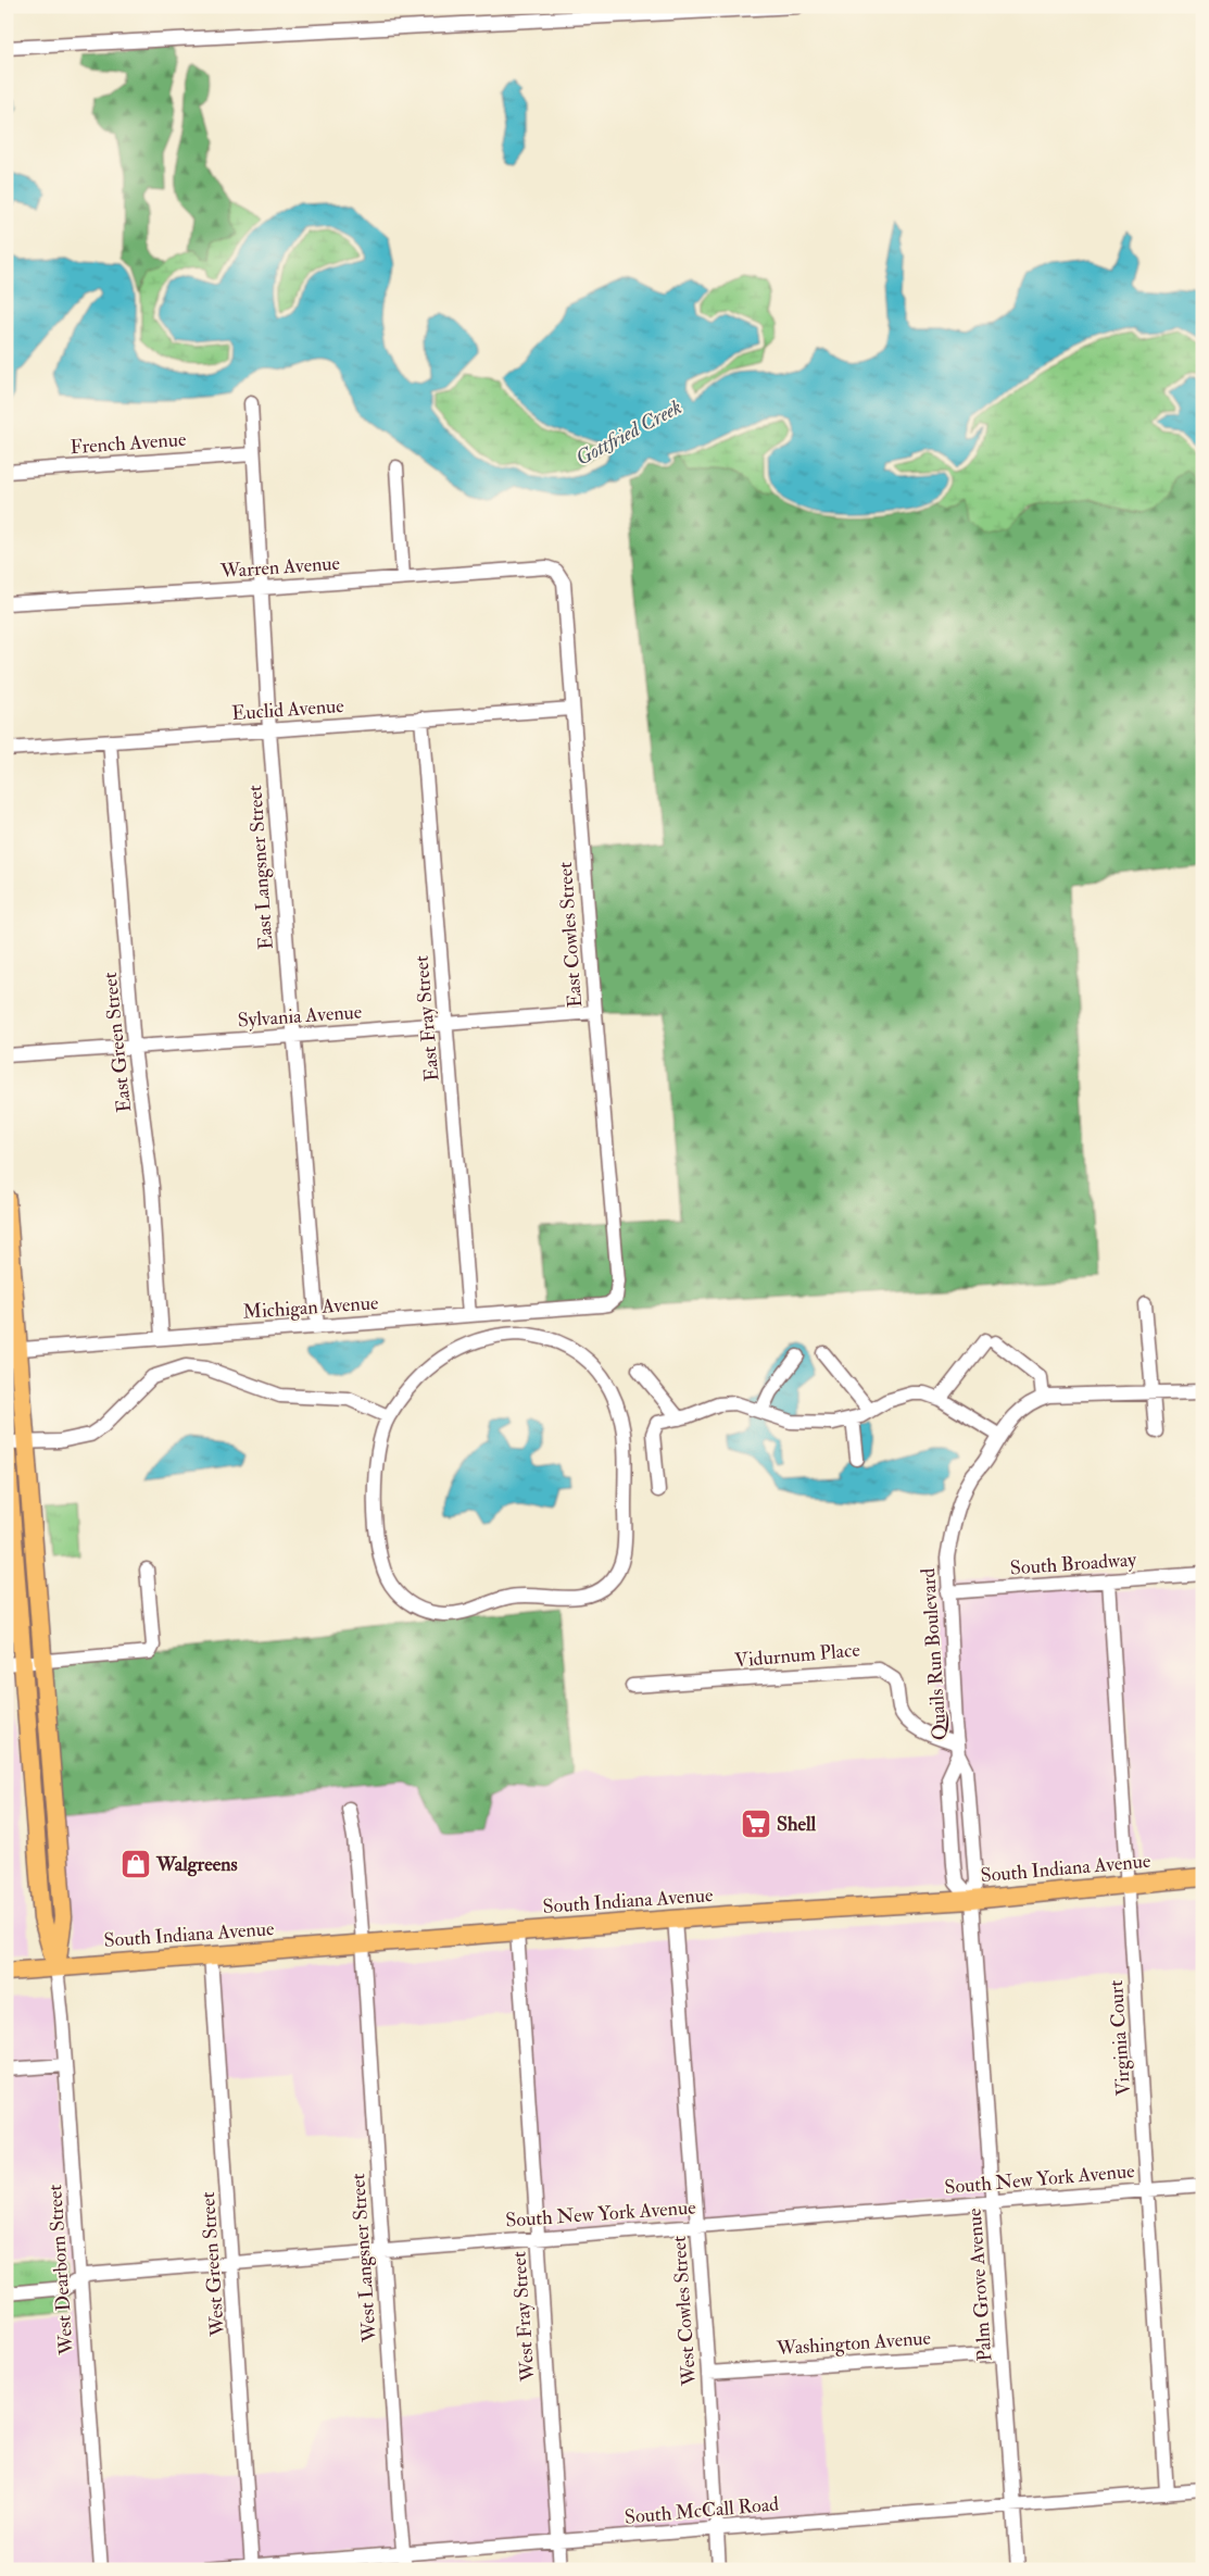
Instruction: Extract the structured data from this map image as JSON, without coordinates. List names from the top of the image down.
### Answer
{
  "streets": {
    "main road": ["South Indiana Avenue"],
    "street": [
      "French Avenue",
      "Warren Avenue",
      "Euclid Avenue",
      "East Langsner Street",
      "East Cowles Street",
      "Sylvania Avenue",
      "East Fray Street",
      "East Green Street",
      "Michigan Avenue",
      "South Broadway",
      "Quails Run Boulevard",
      "Vidurnum Place",
      "Virginia Court",
      "South New York Avenue",
      "West Langsner Street",
      "West Green Street",
      "West Dearborn Street",
      "Palm Grove Avenue",
      "West Cowles Street",
      "West Fray Street",
      "Washington Avenue",
      "South McCall Road"
    ]
  },
  "crossings": [
    ["French Avenue", "East Langsner Street"],
    ["Warren Avenue", "East Langsner Street"],
    ["Warren Avenue", "East Cowles Street"],
    ["Euclid Avenue", "East Langsner Street"],
    ["Euclid Avenue", "East Cowles Street"],
    ["Euclid Avenue", "East Fray Street"],
    ["Euclid Avenue", "East Green Street"],
    ["East Langsner Street", "Sylvania Avenue"],
    ["East Langsner Street", "Michigan Avenue"],
    ["East Cowles Street", "Sylvania Avenue"],
    ["East Cowles Street", "Michigan Avenue"],
    ["Sylvania Avenue", "East Fray Street"],
    ["Sylvania Avenue", "East Green Street"],
    ["East Fray Street", "Michigan Avenue"],
    ["East Green Street", "Michigan Avenue"],
    ["South Broadway", "Quails Run Boulevard"],
    ["South Broadway", "Virginia Court"],
    ["Quails Run Boulevard", "Vidurnum Place"],
    ["Quails Run Boulevard", "South Indiana Avenue"],
    ["Quails Run Boulevard", "Palm Grove Avenue"],
    ["South Indiana Avenue", "Virginia Court"],
    ["South Indiana Avenue", "West Langsner Street"],
    ["South Indiana Avenue", "West Green Street"],
    ["South Indiana Avenue", "West Dearborn Street"],
    ["South Indiana Avenue", "Palm Grove Avenue"],
    ["South Indiana Avenue", "West Cowles Street"],
    ["South Indiana Avenue", "West Fray Street"],
    ["Virginia Court", "South New York Avenue"],
    ["Virginia Court", "South McCall Road"],
    ["South New York Avenue", "West Langsner Street"],
    ["South New York Avenue", "West Green Street"],
    ["South New York Avenue", "West Dearborn Street"],
    ["South New York Avenue", "Palm Grove Avenue"],
    ["South New York Avenue", "West Cowles Street"],
    ["South New York Avenue", "West Fray Street"],
    ["West Langsner Street", "South McCall Road"],
    ["West Green Street", "South McCall Road"],
    ["Palm Grove Avenue", "Washington Avenue"],
    ["Palm Grove Avenue", "South McCall Road"],
    ["West Cowles Street", "Washington Avenue"],
    ["West Cowles Street", "South McCall Road"],
    ["West Fray Street", "South McCall Road"]
  ],
  "water": ["Gottfried Creek"],
  "places": {
    "supermarket": ["Shell"],
    "shop": ["Walgreens"]
  }
}
